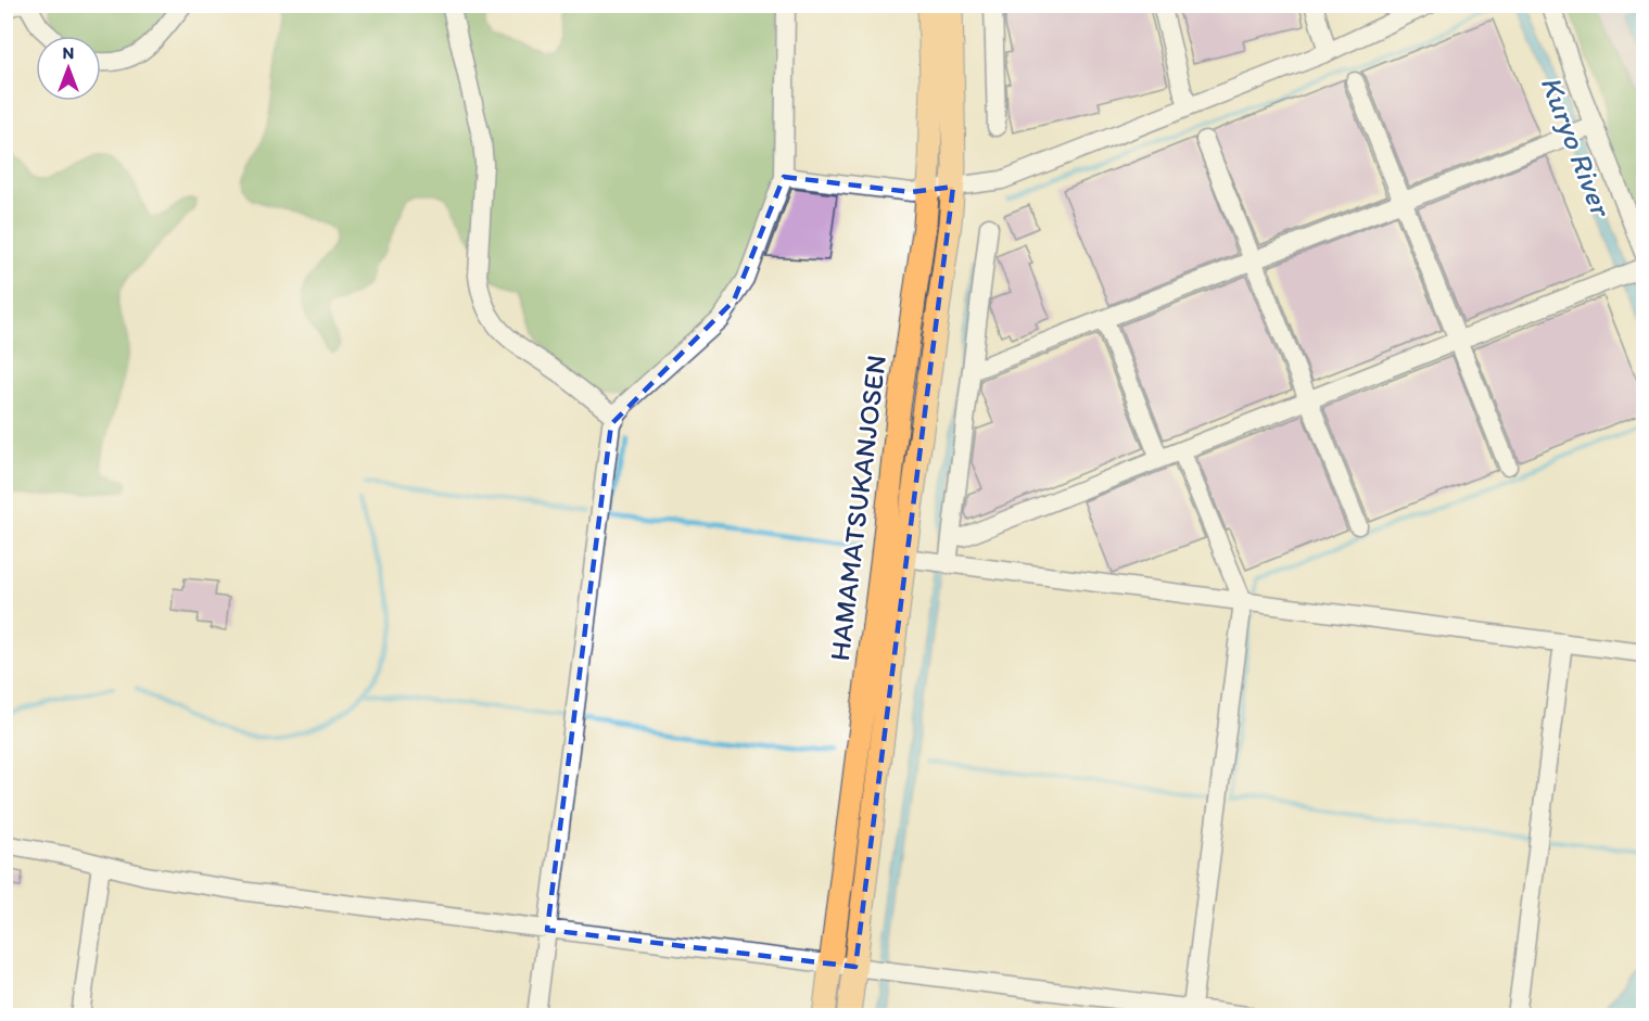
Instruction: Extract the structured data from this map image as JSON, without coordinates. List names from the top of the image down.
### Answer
{
  "streets": {
    "main road": ["HAMAMATSUKANJOSEN"]
  },
  "water": ["Kuryo River"],
  "north": "top"
}
